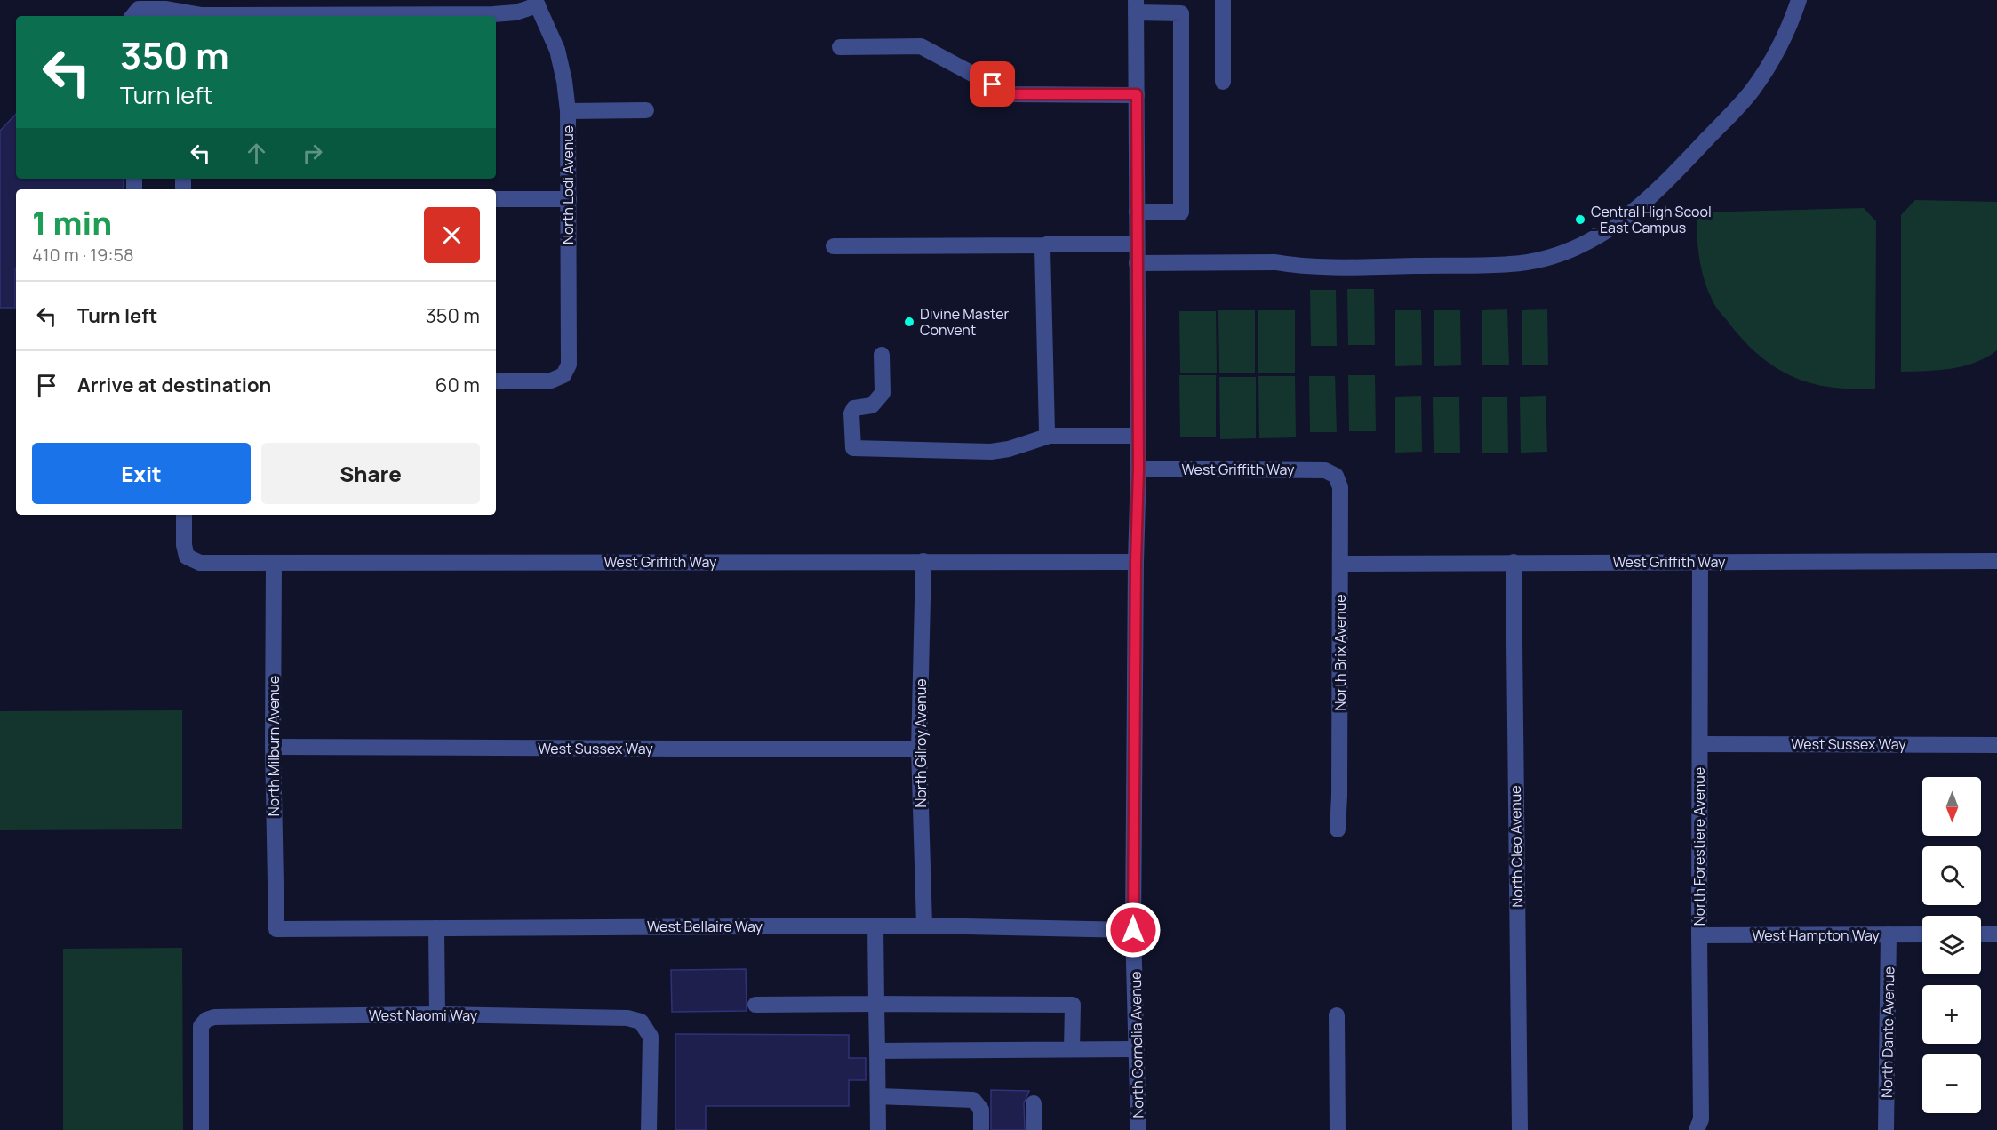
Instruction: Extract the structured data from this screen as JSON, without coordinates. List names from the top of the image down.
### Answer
{
  "streets": {
    "street": [
      "North Lodi Avenue",
      "West Griffith Way",
      "North Brix Avenue",
      "North Gilroy Avenue",
      "West Sussex Way",
      "North Milburn Avenue",
      "North Cleo Avenue",
      "North Forestiere Avenue",
      "West Bellaire Way",
      "West Hampton Way",
      "West Naomi Way",
      "North Dante Avenue",
      "North Cornelia Avenue"
    ]
  },
  "crossings": [
    ["West Griffith Way", "North Brix Avenue"],
    ["West Griffith Way", "North Gilroy Avenue"],
    ["West Griffith Way", "North Milburn Avenue"],
    ["West Griffith Way", "North Cleo Avenue"],
    ["West Griffith Way", "North Forestiere Avenue"],
    ["West Griffith Way", "North Cornelia Avenue"],
    ["North Gilroy Avenue", "West Sussex Way"],
    ["North Gilroy Avenue", "West Bellaire Way"],
    ["West Sussex Way", "North Milburn Avenue"],
    ["West Sussex Way", "North Forestiere Avenue"],
    ["North Milburn Avenue", "West Bellaire Way"],
    ["North Forestiere Avenue", "West Hampton Way"],
    ["West Bellaire Way", "North Cornelia Avenue"],
    ["West Hampton Way", "North Dante Avenue"]
  ],
  "places": ["Central High Scool - East Campus", "Divine Master Convent"],
  "north": "bottom",
  "page": {
    "turn": ["350 m", "Turn left"],
    "heading": ["1 min", "410 m · 19:58"],
    "list": [
      {
        "name": "Turn left",
        "value": "350 m"
      },
      {
        "name": "Arrive at destination",
        "value": "60 m"
      }
    ],
    "buttons": ["Exit", "Share"],
    "map_buttons": ["+", "−"]
  }
}
